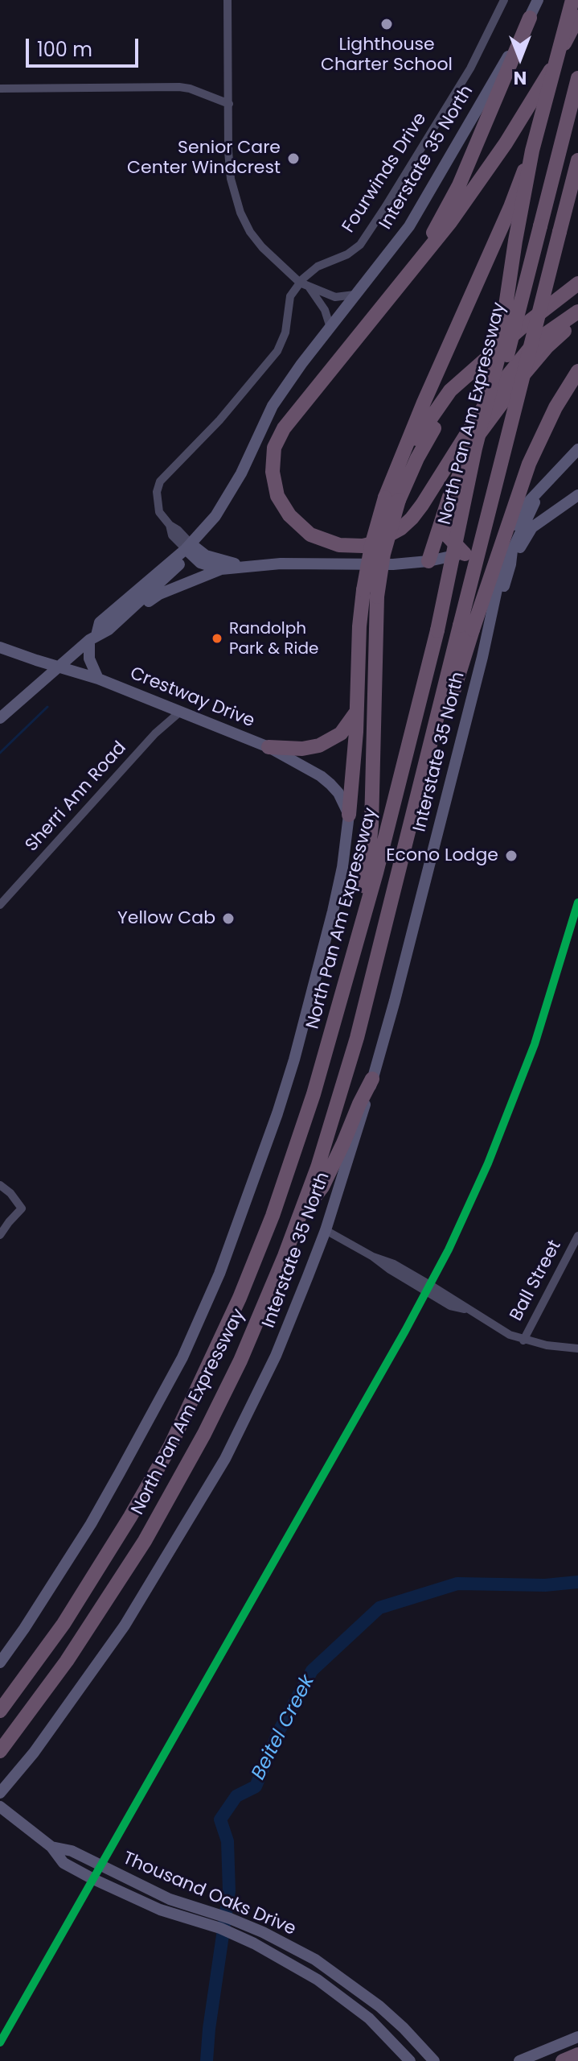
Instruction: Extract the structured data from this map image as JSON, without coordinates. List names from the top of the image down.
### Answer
{
  "streets": {
    "highway": ["North Pan Am Expressway"],
    "main road": ["Interstate 35 North", "Crestway Drive", "Thousand Oaks Drive"],
    "street": ["Fourwinds Drive", "Sherri Ann Road", "Ball Street"]
  },
  "crossings": [
    ["Crestway Drive", "Sherri Ann Road"]
  ],
  "water": ["Beitel Creek"],
  "places": [
    "Lighthouse Charter School",
    "Senior Care Center Windcrest",
    "Randolph Park & Ride",
    "Econo Lodge",
    "Yellow Cab"
  ],
  "scale_bar": "100 m",
  "north": "bottom"
}
